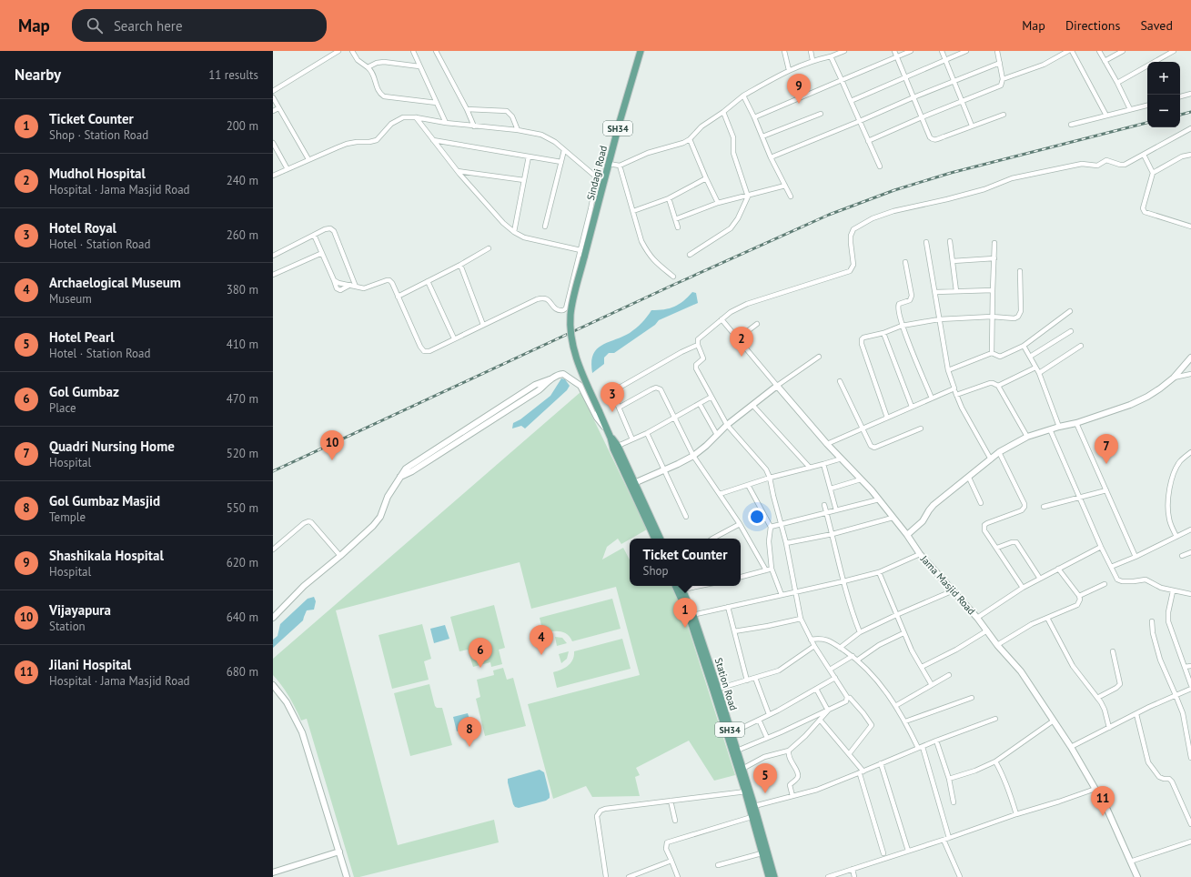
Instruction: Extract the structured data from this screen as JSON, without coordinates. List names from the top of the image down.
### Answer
{
  "streets": {
    "main road": ["SH34", "Sindagi Road", "Station Road"],
    "street": ["Jama Masjid Road"]
  },
  "crossings": [
    ["SH34", "Sindagi Road"]
  ],
  "page": {
    "header": "Map",
    "search": "Search here",
    "nav": ["Map", "Directions", "Saved"],
    "heading": ["Nearby", "11 results"],
    "map_buttons": ["+", "−"],
    "pins": [
      "9",
      "2",
      "3",
      "10",
      "7",
      "1",
      "4",
      "6",
      "8",
      "5",
      "11"
    ],
    "list": [
      {
        "mark": "1",
        "name": "Ticket Counter",
        "note": "Shop · Station Road",
        "value": "200 m"
      },
      {
        "mark": "2",
        "name": "Mudhol Hospital",
        "note": "Hospital · Jama Masjid Road",
        "value": "240 m"
      },
      {
        "mark": "3",
        "name": "Hotel Royal",
        "note": "Hotel · Station Road",
        "value": "260 m"
      },
      {
        "mark": "4",
        "name": "Archaelogical Museum",
        "note": "Museum",
        "value": "380 m"
      },
      {
        "mark": "5",
        "name": "Hotel Pearl",
        "note": "Hotel · Station Road",
        "value": "410 m"
      },
      {
        "mark": "6",
        "name": "Gol Gumbaz",
        "note": "Place",
        "value": "470 m"
      },
      {
        "mark": "7",
        "name": "Quadri Nursing Home",
        "note": "Hospital",
        "value": "520 m"
      },
      {
        "mark": "8",
        "name": "Gol Gumbaz Masjid",
        "note": "Temple",
        "value": "550 m"
      },
      {
        "mark": "9",
        "name": "Shashikala Hospital",
        "note": "Hospital",
        "value": "620 m"
      },
      {
        "mark": "10",
        "name": "Vijayapura",
        "note": "Station",
        "value": "640 m"
      },
      {
        "mark": "11",
        "name": "Jilani Hospital",
        "note": "Hospital · Jama Masjid Road",
        "value": "680 m"
      }
    ],
    "popup": ["Ticket Counter", "Shop"]
  }
}
